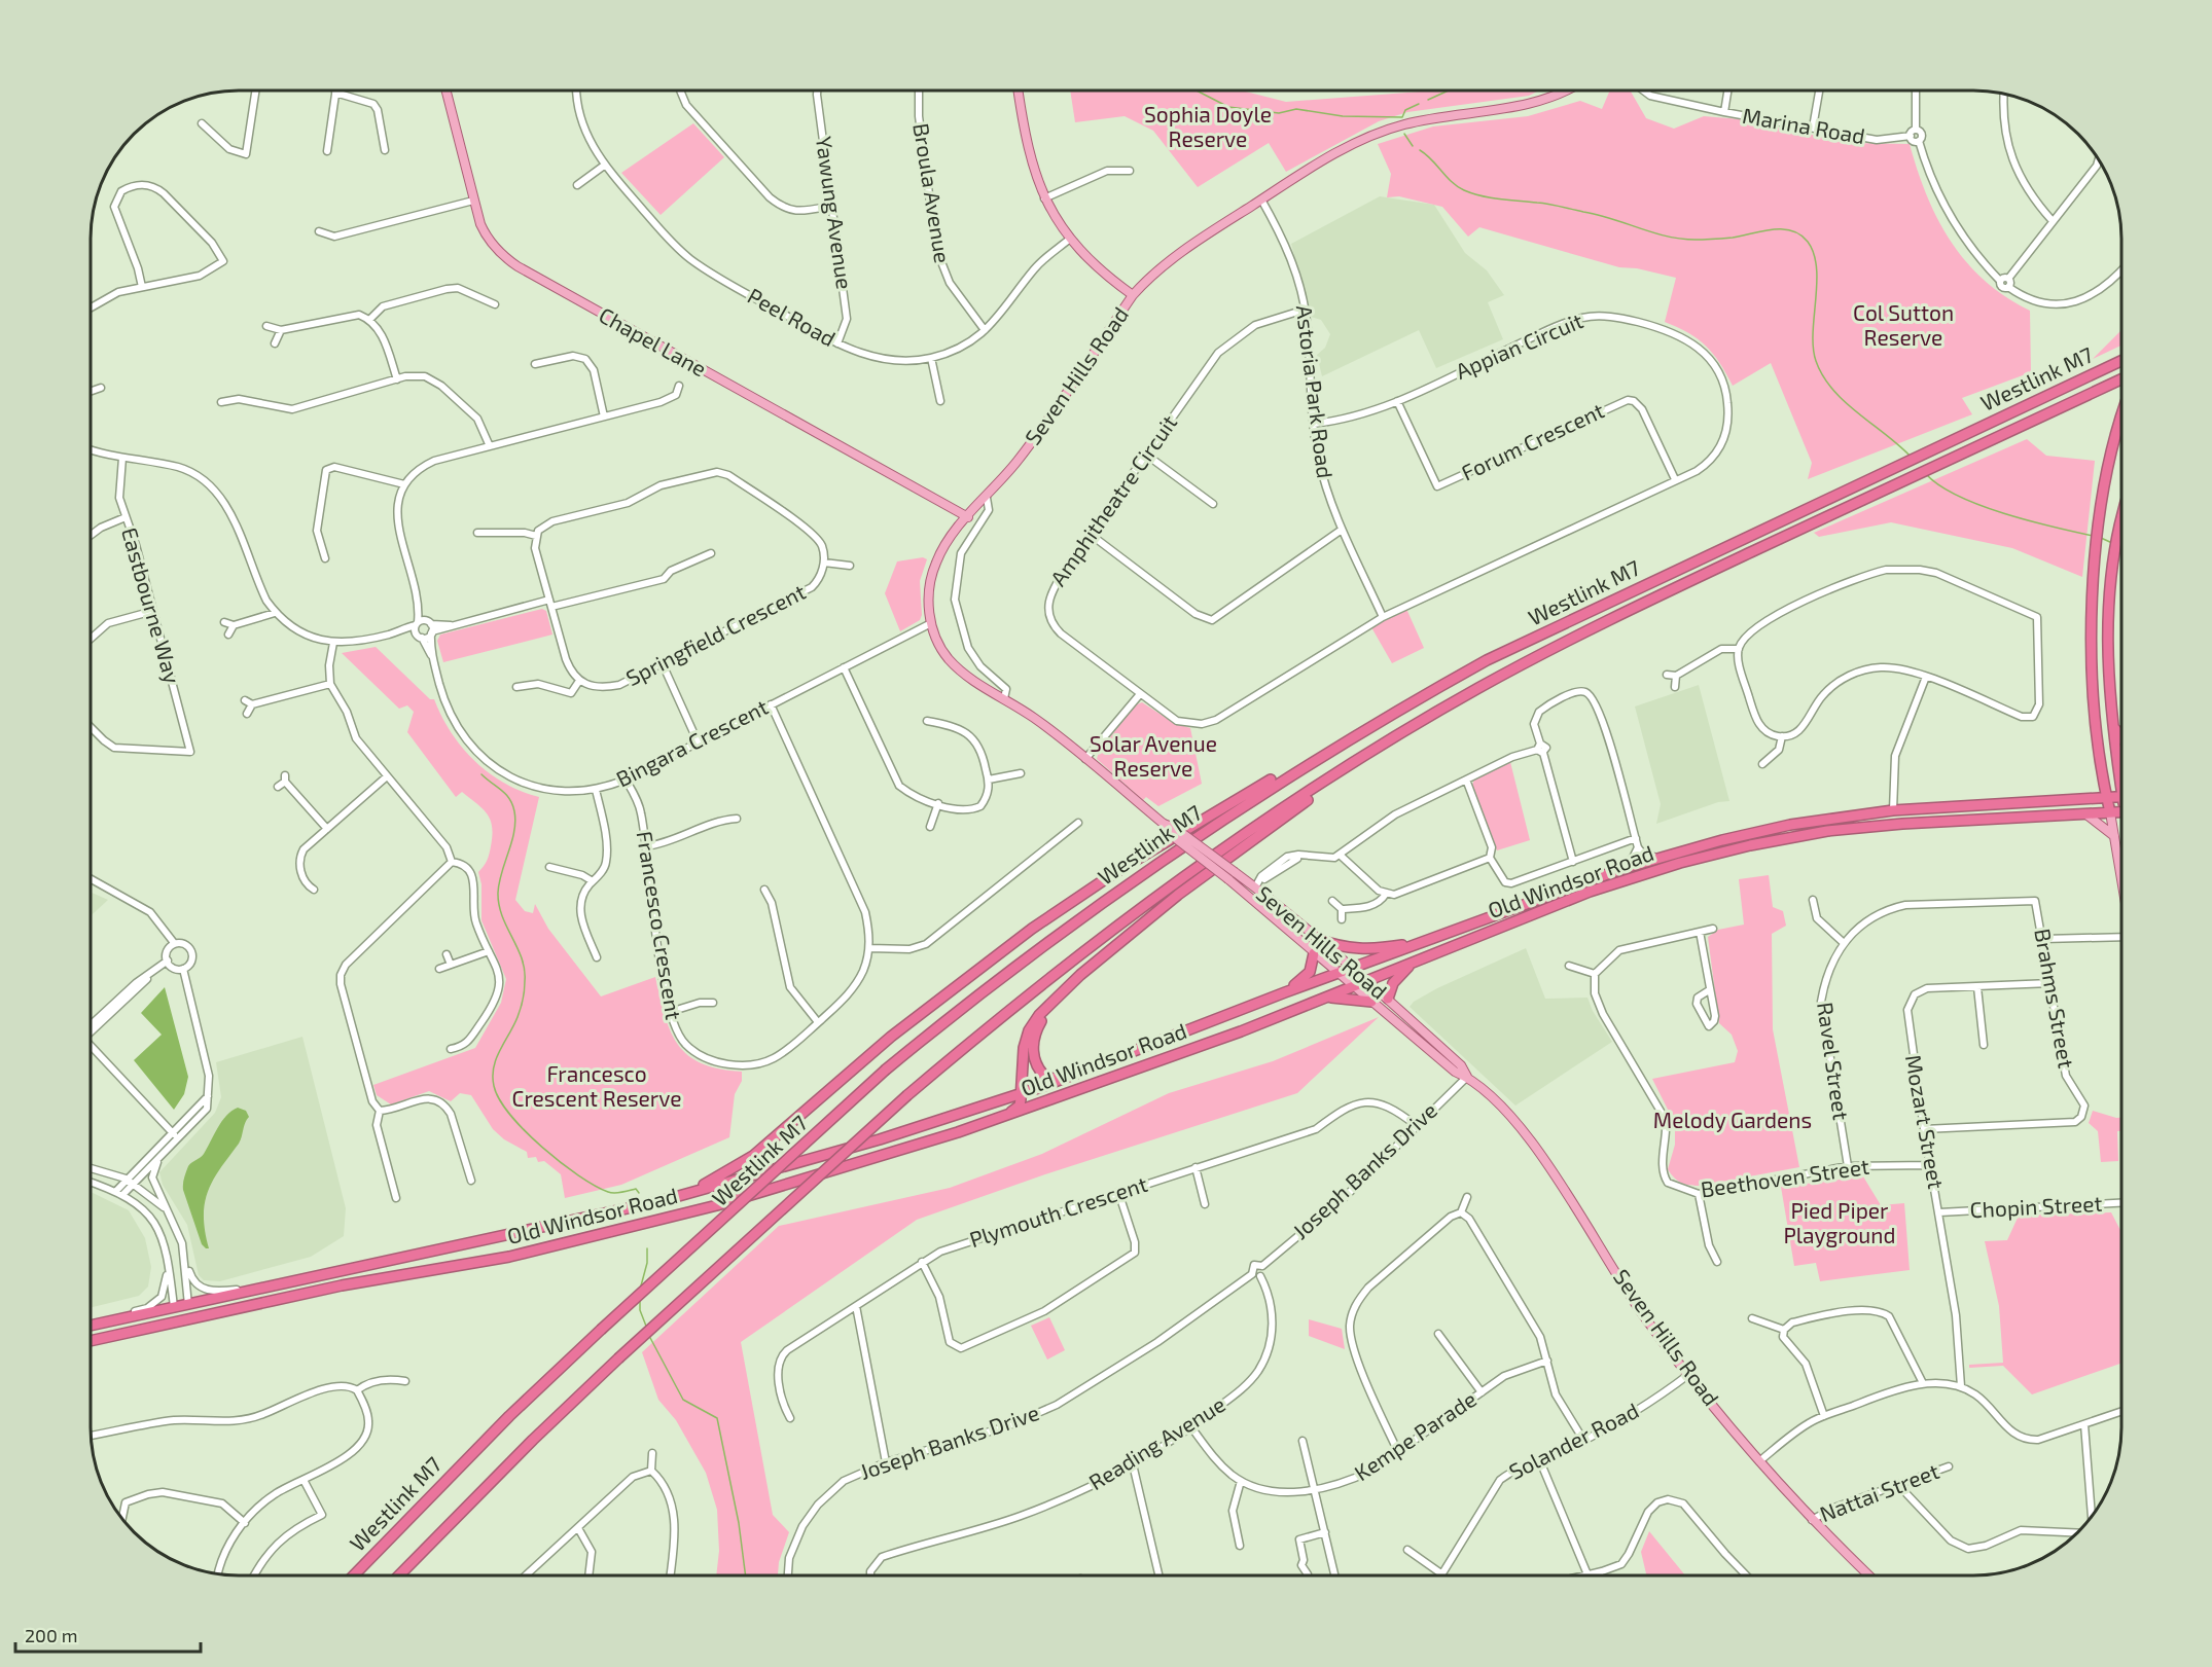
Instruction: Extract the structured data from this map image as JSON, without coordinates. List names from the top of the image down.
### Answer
{
  "streets": {
    "highway": ["Westlink M7", "Old Windsor Road"],
    "main road": ["Chapel Lane", "Seven Hills Road"],
    "street": [
      "Marina Road",
      "Broula Avenue",
      "Yawung Avenue",
      "Peel Road",
      "Appian Circuit",
      "Astoria Park Road",
      "Forum Crescent",
      "Amphitheatre Circuit",
      "Eastbourne Way",
      "Springfield Crescent",
      "Bingara Crescent",
      "Francesco Crescent",
      "Brahms Street",
      "Ravel Street",
      "Mozart Street",
      "Joseph Banks Drive",
      "Beethoven Street",
      "Chopin Street",
      "Plymouth Crescent",
      "Kempe Parade",
      "Solander Road",
      "Reading Avenue",
      "Nattai Street"
    ]
  },
  "crossings": [
    ["Broula Avenue", "Peel Road"],
    ["Yawung Avenue", "Peel Road"],
    ["Chapel Lane", "Seven Hills Road"],
    ["Appian Circuit", "Astoria Park Road"],
    ["Appian Circuit", "Forum Crescent"],
    ["Appian Circuit", "Amphitheatre Circuit"],
    ["Seven Hills Road", "Astoria Park Road"],
    ["Seven Hills Road", "Bingara Crescent"],
    ["Seven Hills Road", "Old Windsor Road"],
    ["Seven Hills Road", "Joseph Banks Drive"],
    ["Seven Hills Road", "Solander Road"],
    ["Seven Hills Road", "Nattai Street"],
    ["Astoria Park Road", "Amphitheatre Circuit"],
    ["Bingara Crescent", "Francesco Crescent"],
    ["Brahms Street", "Ravel Street"],
    ["Brahms Street", "Mozart Street"],
    ["Ravel Street", "Beethoven Street"],
    ["Mozart Street", "Beethoven Street"],
    ["Mozart Street", "Chopin Street"],
    ["Joseph Banks Drive", "Plymouth Crescent"],
    ["Kempe Parade", "Reading Avenue"]
  ],
  "parks": [
    "Sophia Doyle Reserve",
    "Col Sutton Reserve",
    "Solar Avenue Reserve",
    "Francesco Crescent Reserve",
    "Melody Gardens",
    "Pied Piper Playground"
  ],
  "scale_bar": "200 m"
}
